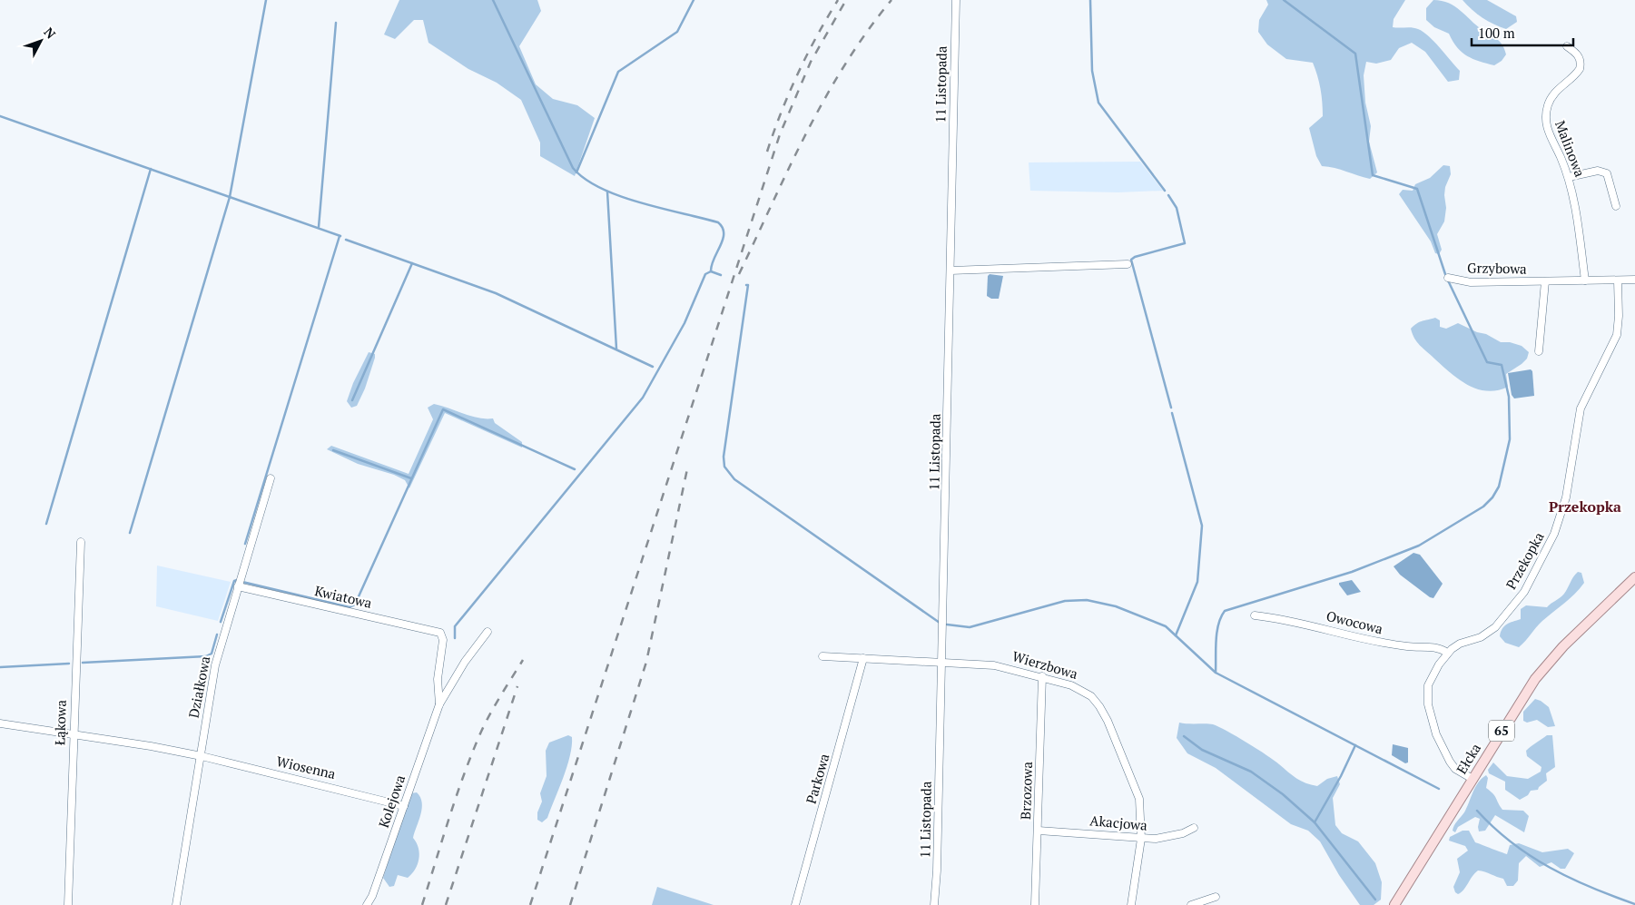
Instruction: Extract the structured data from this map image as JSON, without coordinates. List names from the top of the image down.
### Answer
{
  "streets": {
    "main road": ["65", "Ełcka"],
    "street": [
      "11 Listopada",
      "Malinowa",
      "Grzybowa",
      "Przekopka",
      "Kwiatowa",
      "Owocowa",
      "Wierzbowa",
      "Działkowa",
      "Łąkowa",
      "Wiosenna",
      "Parkowa",
      "Brzozowa",
      "Kolejowa",
      "Akacjowa"
    ]
  },
  "crossings": [
    ["11 Listopada", "Wierzbowa"],
    ["Malinowa", "Grzybowa"],
    ["Grzybowa", "Przekopka"],
    ["Przekopka", "Owocowa"],
    ["Przekopka", "Ełcka"],
    ["Kwiatowa", "Działkowa"],
    ["Kwiatowa", "Kolejowa"],
    ["Wierzbowa", "Parkowa"],
    ["Wierzbowa", "Brzozowa"],
    ["Wierzbowa", "Akacjowa"],
    ["Działkowa", "Wiosenna"],
    ["Łąkowa", "Wiosenna"],
    ["Wiosenna", "Kolejowa"],
    ["Brzozowa", "Akacjowa"]
  ],
  "districts": ["Przekopka"],
  "scale_bar": "100 m",
  "north": "top right"
}
